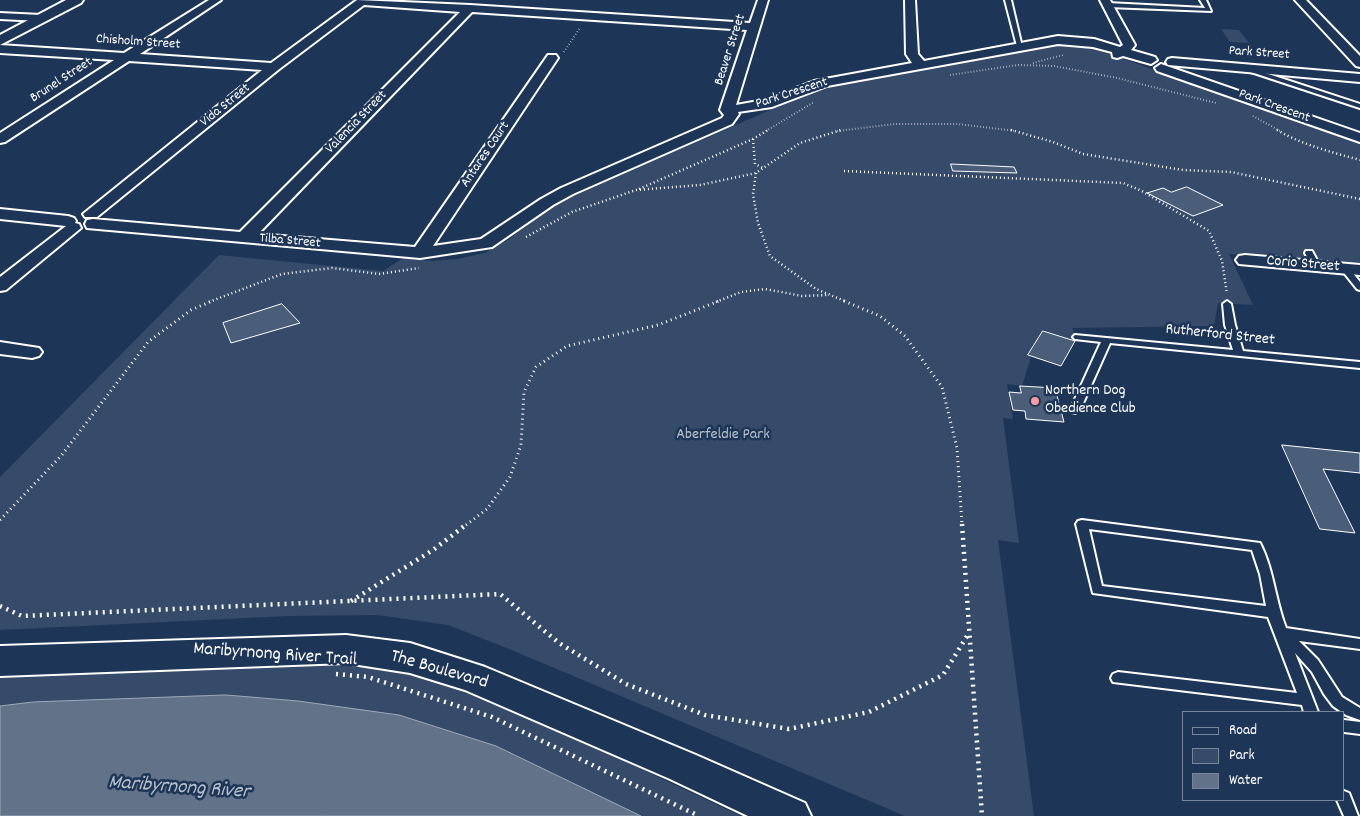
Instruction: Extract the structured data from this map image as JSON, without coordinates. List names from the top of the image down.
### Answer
{
  "streets": {
    "street": [
      "Chisholm Street",
      "Beaver Street",
      "Park Street",
      "Brunel Street",
      "Park Crescent",
      "Vida Street",
      "Valencia Street",
      "Antares Court",
      "Tilba Street",
      "Corio Street",
      "The Boulevard"
    ],
    "lane": ["Rutherford Street"],
    "path": ["Maribyrnong River Trail"]
  },
  "crossings": [
    ["Chisholm Street", "Brunel Street"],
    ["Chisholm Street", "Vida Street"],
    ["Beaver Street", "Park Crescent"],
    ["Beaver Street", "Tilba Street"],
    ["Park Street", "Park Crescent"],
    ["Park Crescent", "Tilba Street"],
    ["Vida Street", "Tilba Street"],
    ["Valencia Street", "Tilba Street"],
    ["Antares Court", "Tilba Street"]
  ],
  "water": ["Maribyrnong River"],
  "parks": ["Aberfeldie Park"],
  "places": ["Northern Dog Obedience Club"],
  "legend": ["Road", "Park", "Water"]
}
